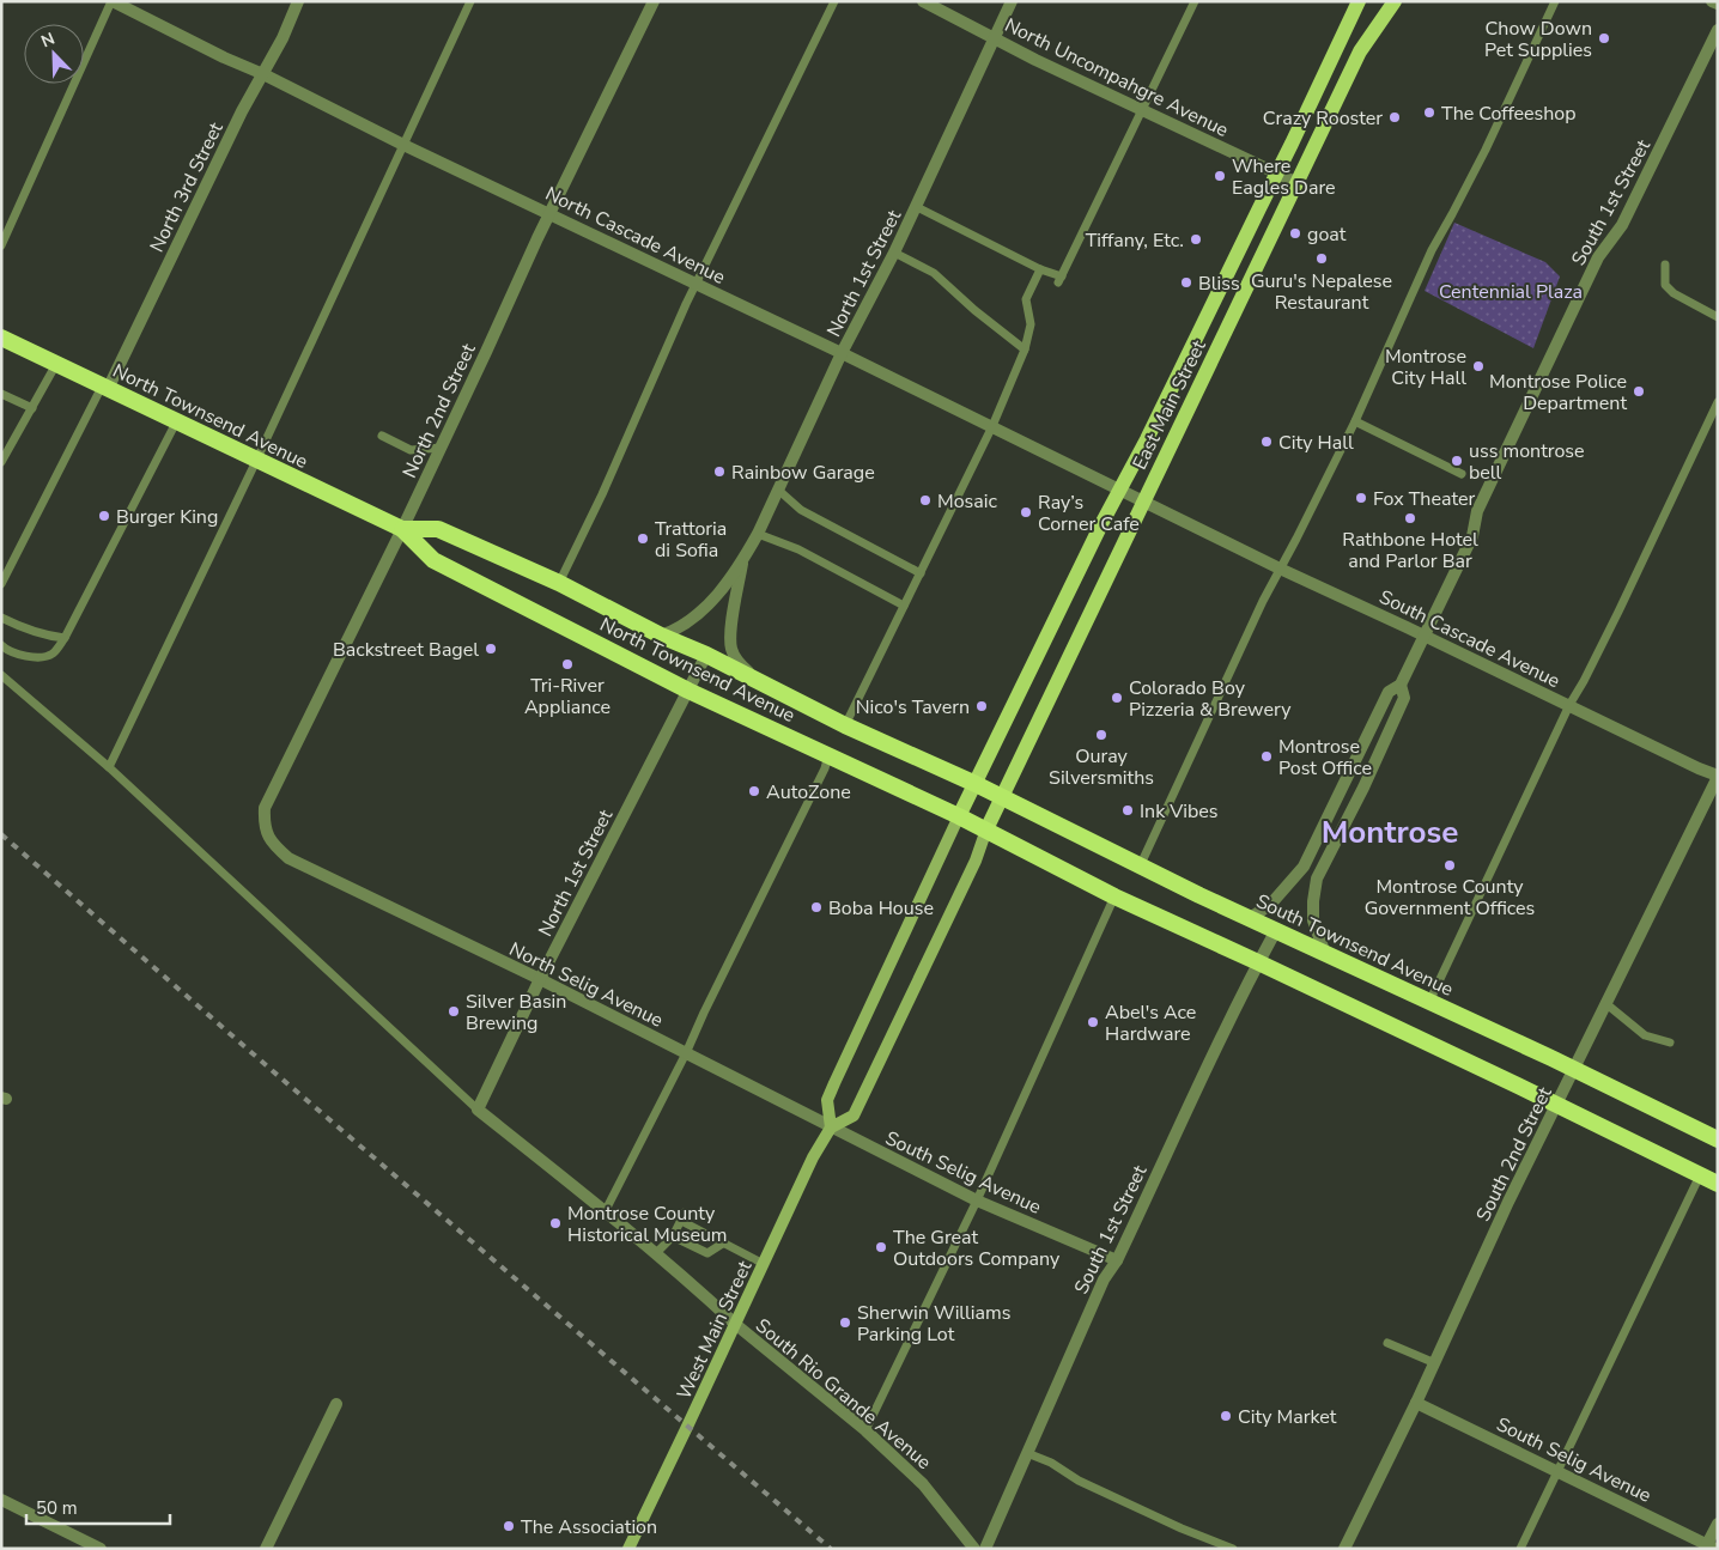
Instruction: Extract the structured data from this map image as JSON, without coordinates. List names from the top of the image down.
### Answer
{
  "streets": {
    "highway": ["North Townsend Avenue", "South Townsend Avenue"],
    "main road": ["East Main Street", "West Main Street"],
    "street": [
      "North Uncompahgre Avenue",
      "North 3rd Street",
      "South 1st Street",
      "North Cascade Avenue",
      "North 1st Street",
      "North 2nd Street",
      "South Cascade Avenue",
      "North Selig Avenue",
      "South 2nd Street",
      "South Selig Avenue",
      "South Rio Grande Avenue"
    ]
  },
  "crossings": [
    ["North Uncompahgre Avenue", "North 1st Street"],
    ["North Uncompahgre Avenue", "East Main Street"],
    ["North 3rd Street", "North Cascade Avenue"],
    ["North 3rd Street", "North Townsend Avenue"],
    ["South 1st Street", "South Cascade Avenue"],
    ["South 1st Street", "South Townsend Avenue"],
    ["South 1st Street", "South Selig Avenue"],
    ["North Cascade Avenue", "North 1st Street"],
    ["North Cascade Avenue", "East Main Street"],
    ["North Cascade Avenue", "North 2nd Street"],
    ["North Cascade Avenue", "South Cascade Avenue"],
    ["North 1st Street", "North Townsend Avenue"],
    ["North 1st Street", "North Selig Avenue"],
    ["North 1st Street", "South Rio Grande Avenue"],
    ["East Main Street", "North Townsend Avenue"],
    ["East Main Street", "South Cascade Avenue"],
    ["East Main Street", "South Townsend Avenue"],
    ["East Main Street", "West Main Street"],
    ["North 2nd Street", "North Townsend Avenue"],
    ["North 2nd Street", "North Selig Avenue"],
    ["North Townsend Avenue", "South Townsend Avenue"],
    ["North Townsend Avenue", "West Main Street"],
    ["South Cascade Avenue", "South 2nd Street"],
    ["South Townsend Avenue", "South 2nd Street"],
    ["North Selig Avenue", "South Selig Avenue"],
    ["North Selig Avenue", "West Main Street"],
    ["South 2nd Street", "South Selig Avenue"],
    ["South Selig Avenue", "West Main Street"],
    ["West Main Street", "South Rio Grande Avenue"]
  ],
  "districts": ["Montrose"],
  "parks": ["Centennial Plaza"],
  "places": [
    "Chow Down Pet Supplies",
    "The Coffeeshop",
    "Crazy Rooster",
    "Where Eagles Dare",
    "goat",
    "Tiffany, Etc.",
    "Guru's Nepalese Restaurant",
    "Bliss",
    "Montrose City Hall",
    "Montrose Police Department",
    "City Hall",
    "uss montrose bell",
    "Rainbow Garage",
    "Fox Theater",
    "Mosaic",
    "Ray’s Corner Cafe",
    "Burger King",
    "Rathbone Hotel and Parlor Bar",
    "Trattoria di Sofia",
    "Backstreet Bagel",
    "Tri-River Appliance",
    "Colorado Boy Pizzeria & Brewery",
    "Nico's Tavern",
    "Ouray Silversmiths",
    "Montrose Post Office",
    "AutoZone",
    "Ink Vibes",
    "Montrose County Government Offices",
    "Boba House",
    "Silver Basin Brewing",
    "Abel's Ace Hardware",
    "Montrose County Historical Museum",
    "The Great Outdoors Company",
    "Sherwin Williams Parking Lot",
    "City Market",
    "The Association"
  ],
  "scale_bar": "50 m",
  "north": "top left"
}
